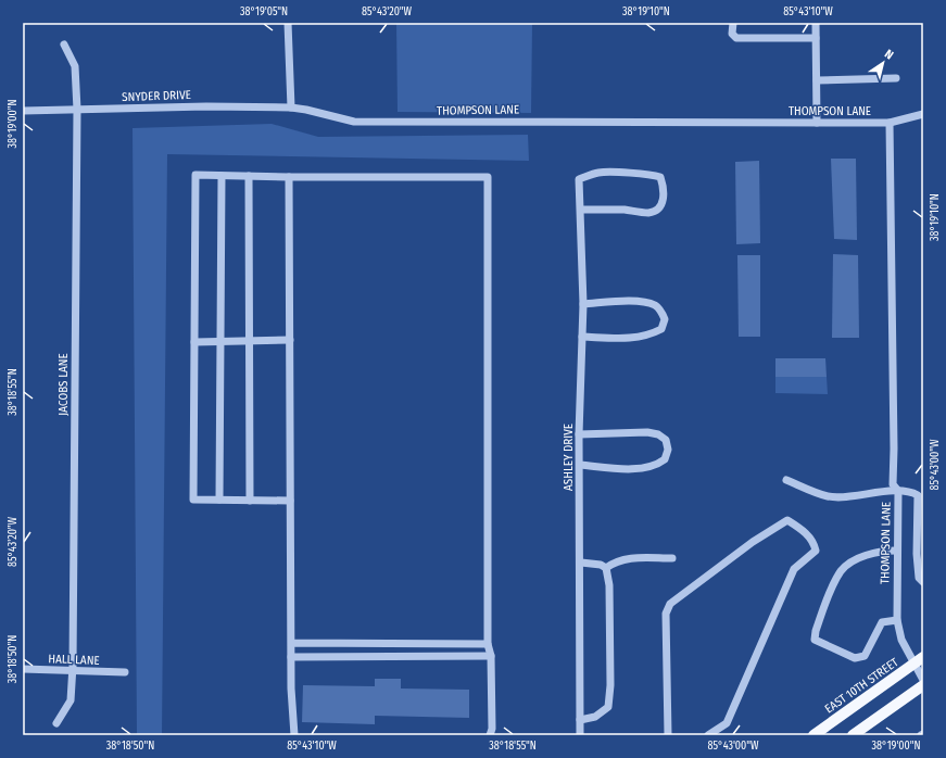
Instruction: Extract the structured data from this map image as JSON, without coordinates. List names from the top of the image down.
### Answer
{
  "streets": {
    "main road": ["EAST 10TH STREET"],
    "street": [
      "SNYDER DRIVE",
      "THOMPSON LANE",
      "JACOBS LANE",
      "ASHLEY DRIVE",
      "HALL LANE"
    ]
  },
  "crossings": [
    ["SNYDER DRIVE", "THOMPSON LANE"],
    ["SNYDER DRIVE", "JACOBS LANE"],
    ["THOMPSON LANE", "EAST 10TH STREET"],
    ["JACOBS LANE", "HALL LANE"]
  ],
  "north": "top right",
  "coordinates": [
    "38°19'05\"N",
    "85°43'20\"W",
    "38°19'10\"N",
    "85°43'10\"W",
    "38°19'00\"N",
    "38°18'55\"N",
    "85°43'00\"W",
    "38°18'50\"N"
  ]
}
